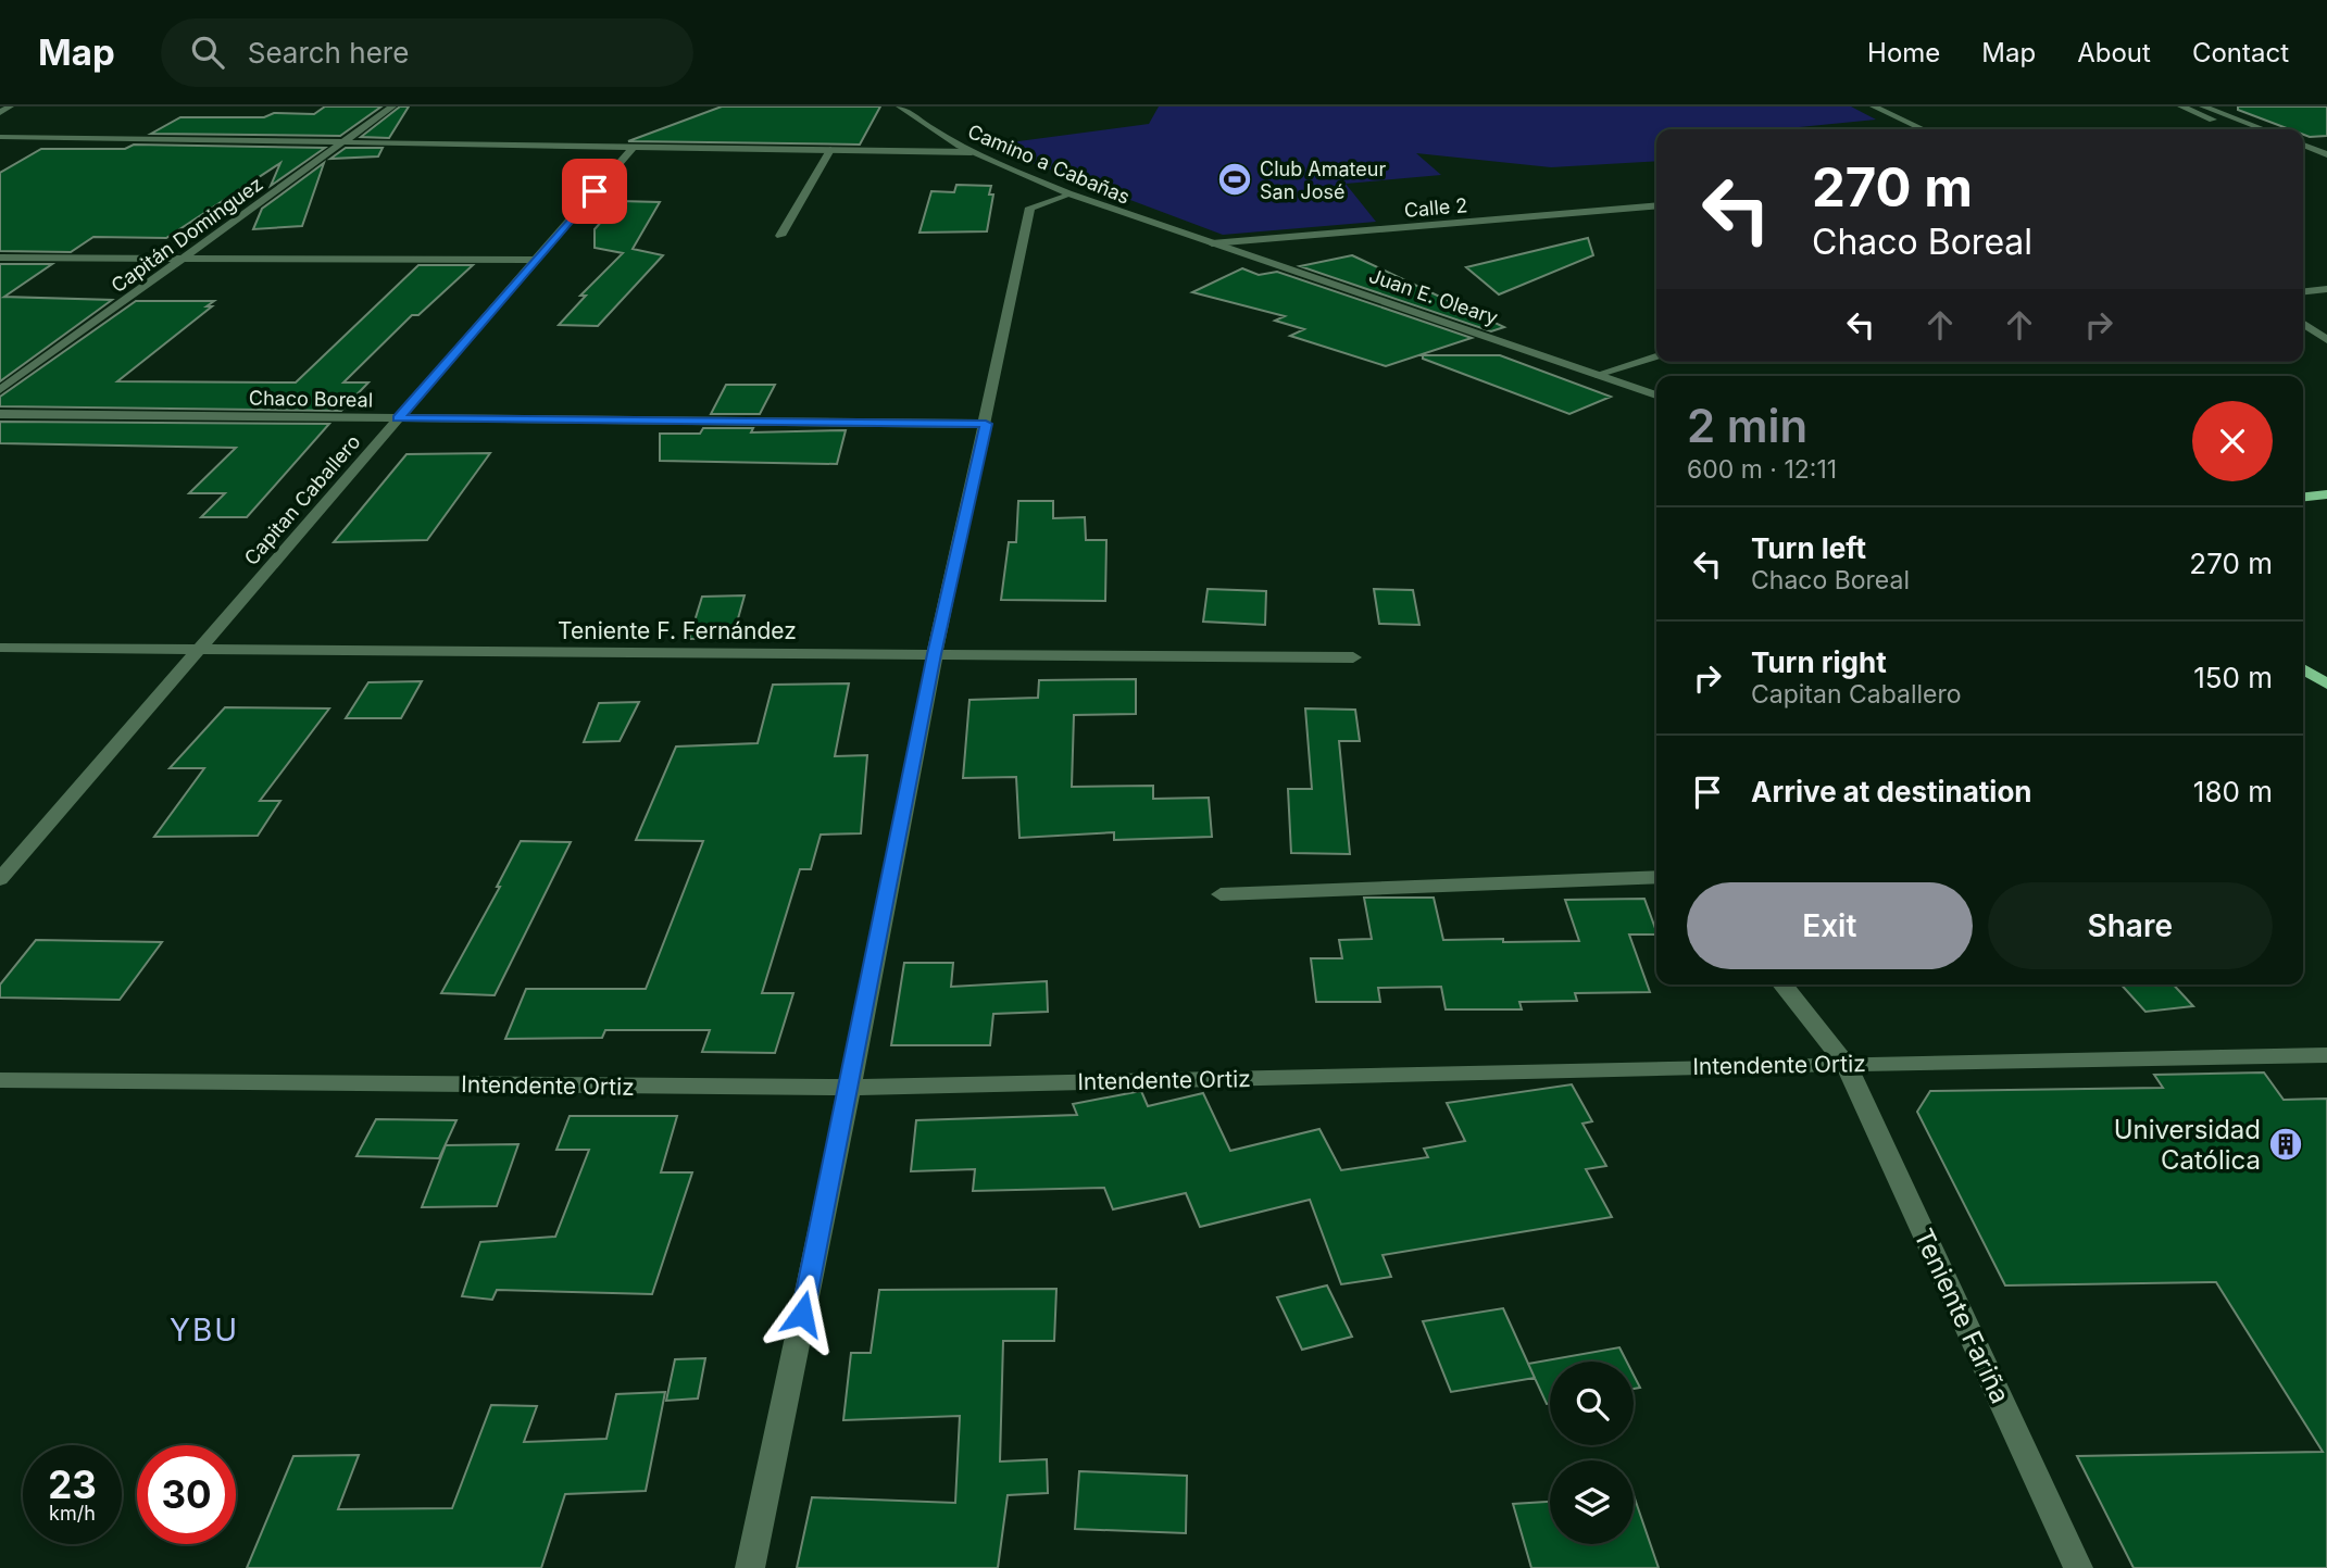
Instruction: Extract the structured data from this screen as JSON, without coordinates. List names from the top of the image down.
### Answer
{
  "streets": {
    "street": [
      "Camino a Cabañas",
      "Calle 2",
      "Capitán Dominguez",
      "Juan E. Oleary",
      "Chaco Boreal",
      "Capitan Caballero",
      "Teniente F. Fernández",
      "Intendente Ortiz",
      "Teniente Fariña"
    ]
  },
  "crossings": [
    ["Camino a Cabañas", "Juan E. Oleary"],
    ["Calle 2", "Juan E. Oleary"],
    ["Chaco Boreal", "Capitan Caballero"],
    ["Capitan Caballero", "Teniente F. Fernández"],
    ["Intendente Ortiz", "Teniente Fariña"]
  ],
  "districts": ["YBU"],
  "places": {
    "sports": ["Club Amateur San José"],
    "building": ["Universidad Católica"]
  },
  "page": {
    "header": "Map",
    "search": "Search here",
    "nav": [
      "Home",
      "Map",
      "About",
      "Contact"
    ],
    "turn": ["270 m", "Chaco Boreal"],
    "heading": ["2 min", "600 m · 12:11"],
    "list": [
      {
        "name": "Turn left",
        "note": "Chaco Boreal",
        "value": "270 m"
      },
      {
        "name": "Turn right",
        "note": "Capitan Caballero",
        "value": "150 m"
      },
      {
        "name": "Arrive at destination",
        "value": "180 m"
      }
    ],
    "buttons": ["Exit", "Share"],
    "speed": "23 km/h",
    "limit": "30"
  }
}
